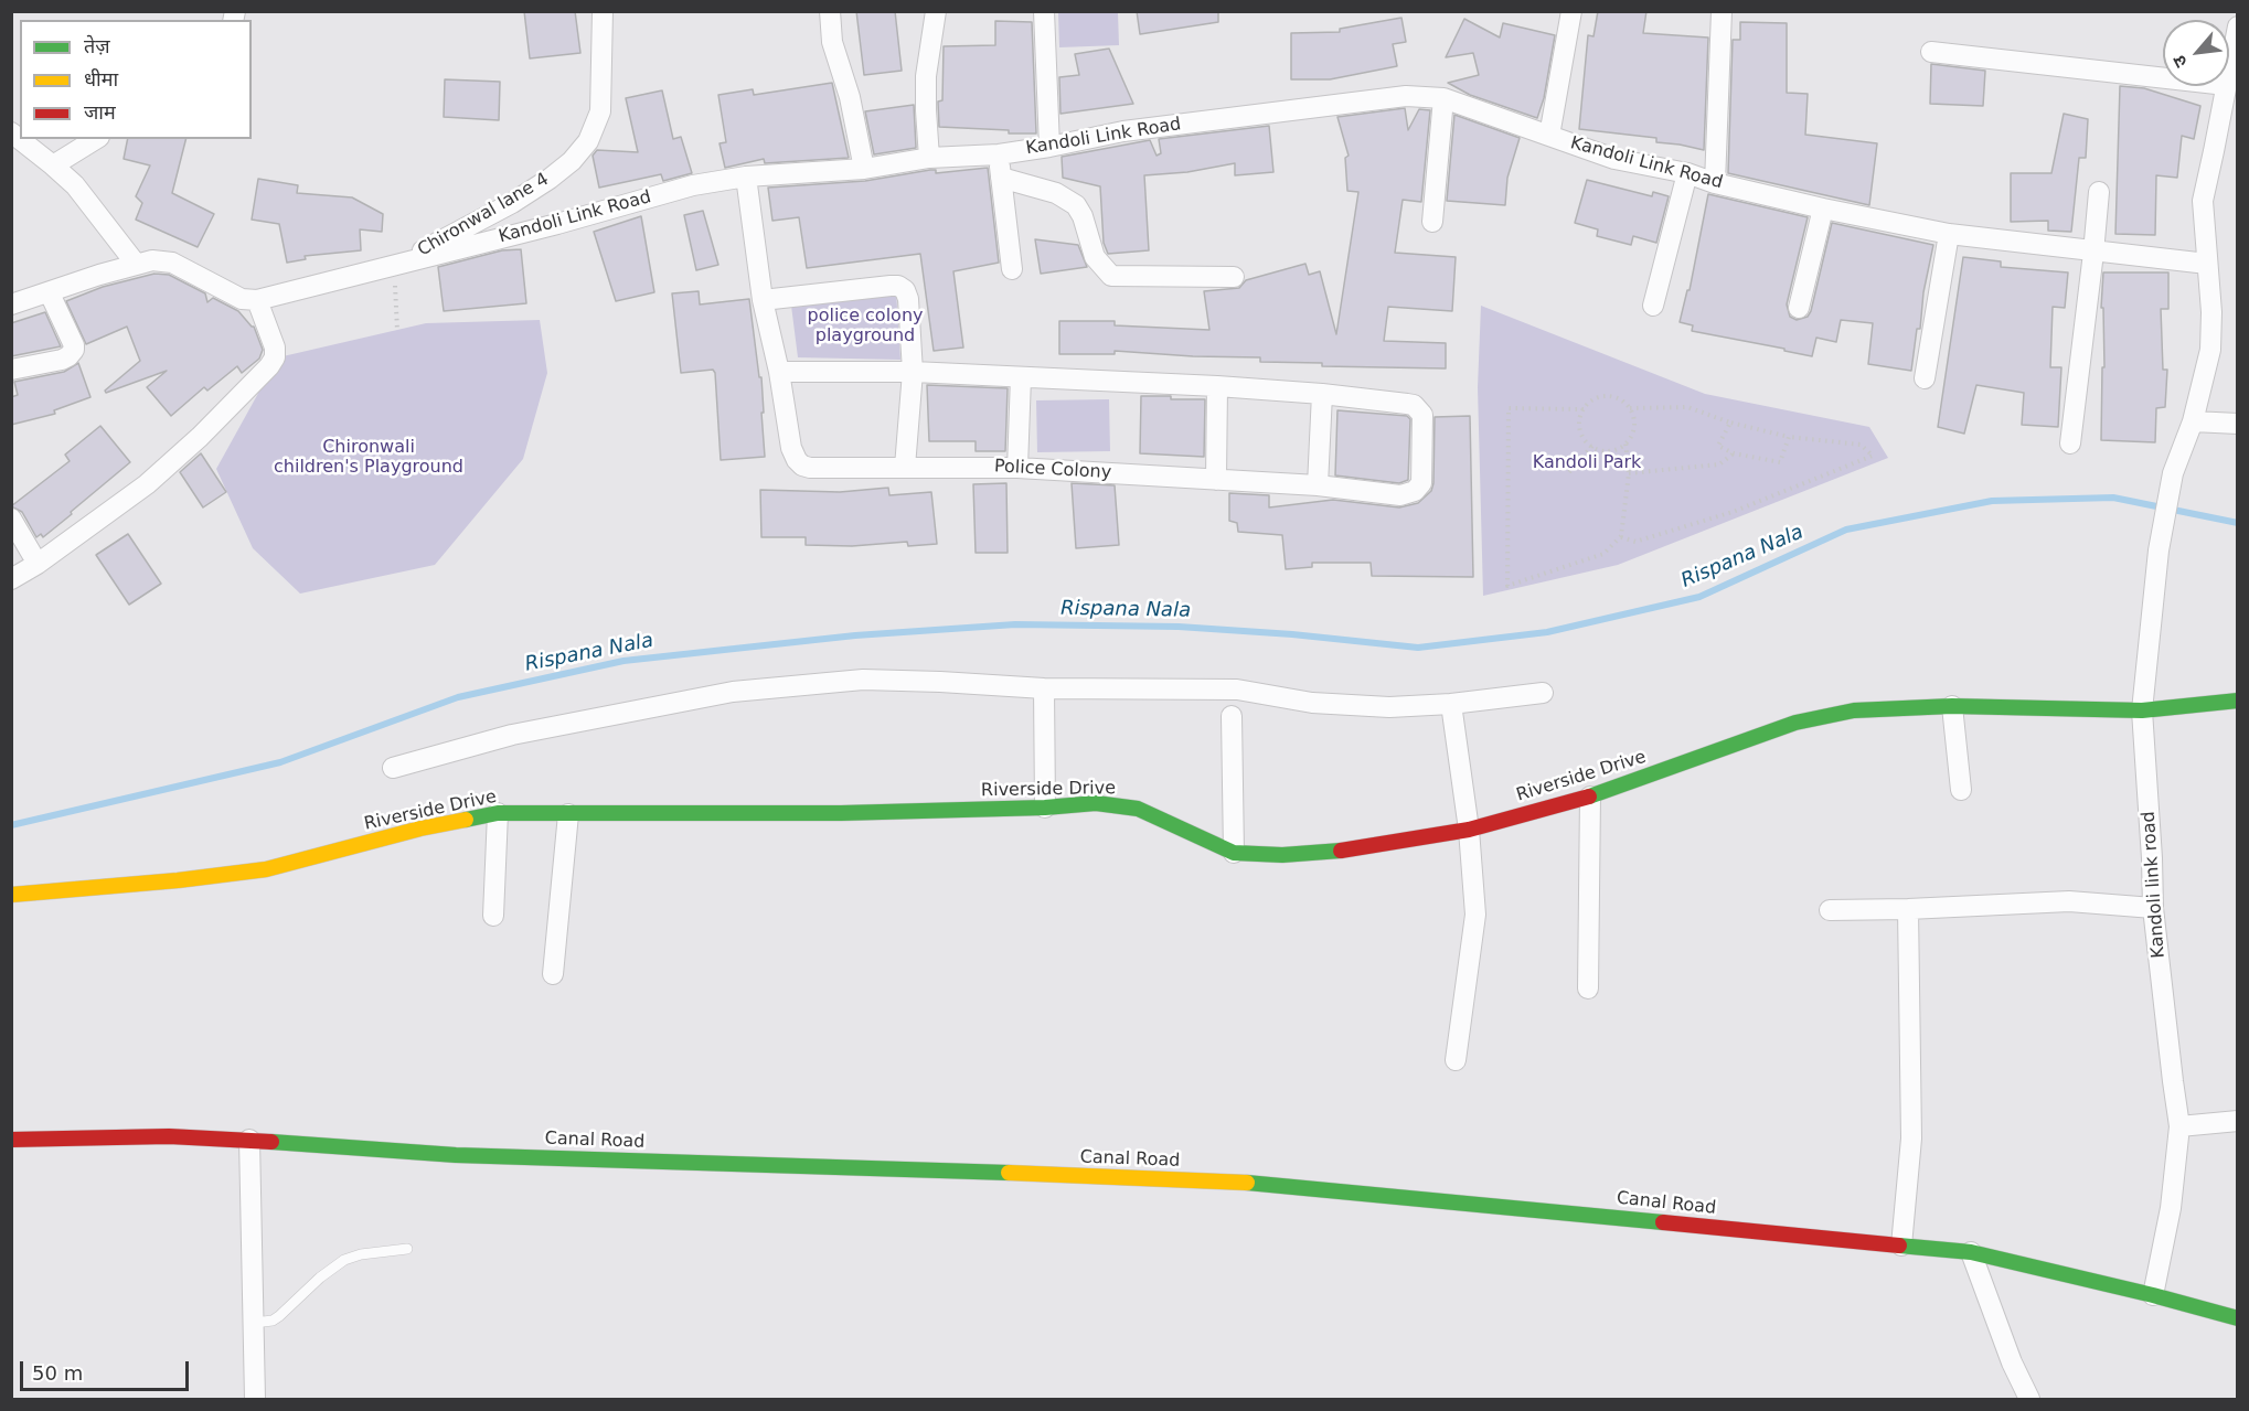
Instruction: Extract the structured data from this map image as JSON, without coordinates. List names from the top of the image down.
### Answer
{
  "streets": {
    "street": [
      "Kandoli Link Road",
      "Chironwal lane 4",
      "Police Colony",
      "Riverside Drive",
      "Kandoli link road",
      "Canal Road"
    ]
  },
  "crossings": [
    ["Kandoli Link Road", "Chironwal lane 4"],
    ["Riverside Drive", "Kandoli link road"],
    ["Kandoli link road", "Canal Road"]
  ],
  "water": ["Rispana Nala"],
  "parks": ["police colony playground", "Chironwali children's Playground", "Kandoli Park"],
  "legend": ["तेज़", "धीमा", "जाम"],
  "scale_bar": "50 m",
  "north": "bottom left"
}
